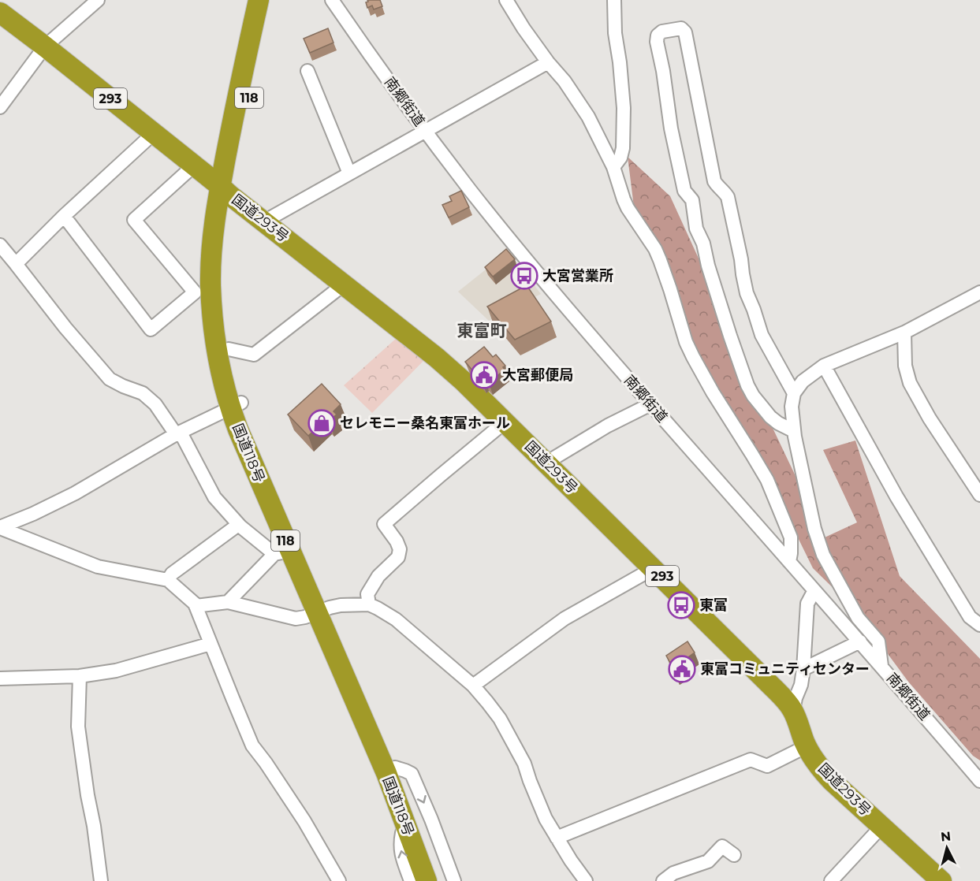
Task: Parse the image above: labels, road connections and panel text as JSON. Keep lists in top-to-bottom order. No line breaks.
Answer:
{"streets":{"highway":["118","293","国道293号","国道118号"],"street":["南郷街道"]},"crossings":[["国道293号","国道118号"]],"districts":["東富町"],"places":{"bus stop":["大宮営業所","東富"],"public building":["大宮郵便局","東富コミュニティセンター"],"shop":["セレモニー桑名東富ホール"]},"north":"top"}
